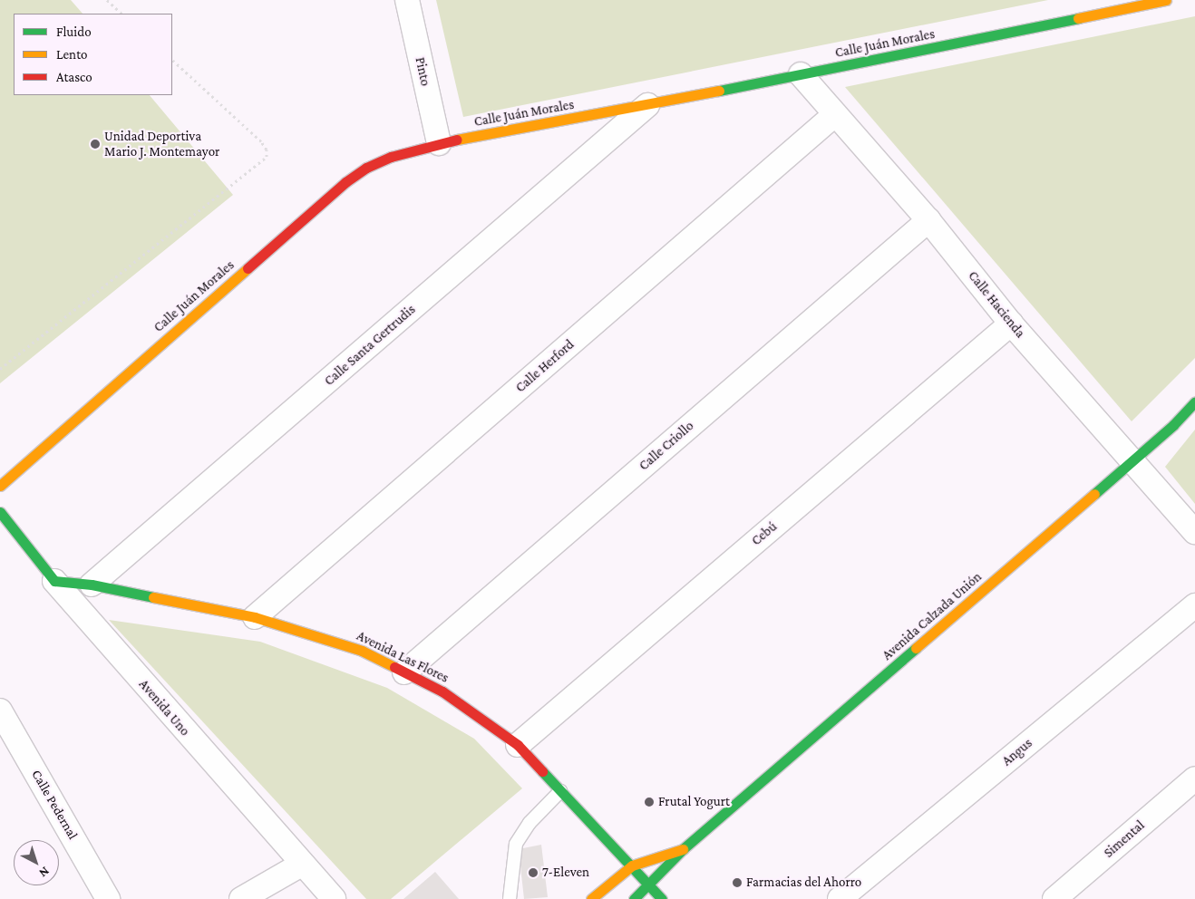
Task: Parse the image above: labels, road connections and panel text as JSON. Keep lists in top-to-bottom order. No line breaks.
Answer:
{"streets":{"street":["Calle Juán Morales","Pinto","Calle Hacienda","Calle Santa Gertrudis","Calle Herford","Calle Criollo","Cebú","Avenida Calzada Unión","Avenida Las Flores","Avenida Uno","Angus","Calle Pedernal","Simental"]},"crossings":[["Calle Juán Morales","Pinto"],["Calle Juán Morales","Calle Hacienda"],["Calle Juán Morales","Calle Santa Gertrudis"],["Calle Hacienda","Calle Herford"],["Calle Hacienda","Calle Criollo"],["Calle Hacienda","Cebú"],["Calle Hacienda","Avenida Calzada Unión"],["Calle Santa Gertrudis","Avenida Las Flores"],["Calle Herford","Avenida Las Flores"],["Calle Criollo","Avenida Las Flores"],["Cebú","Avenida Las Flores"],["Avenida Calzada Unión","Avenida Las Flores"],["Avenida Las Flores","Avenida Uno"]],"places":["Unidad Deportiva Mario J. Montemayor","Frutal Yogurt","7-Eleven","Farmacias del Ahorro"],"legend":["Fluido","Lento","Atasco"],"north":"bottom right"}
